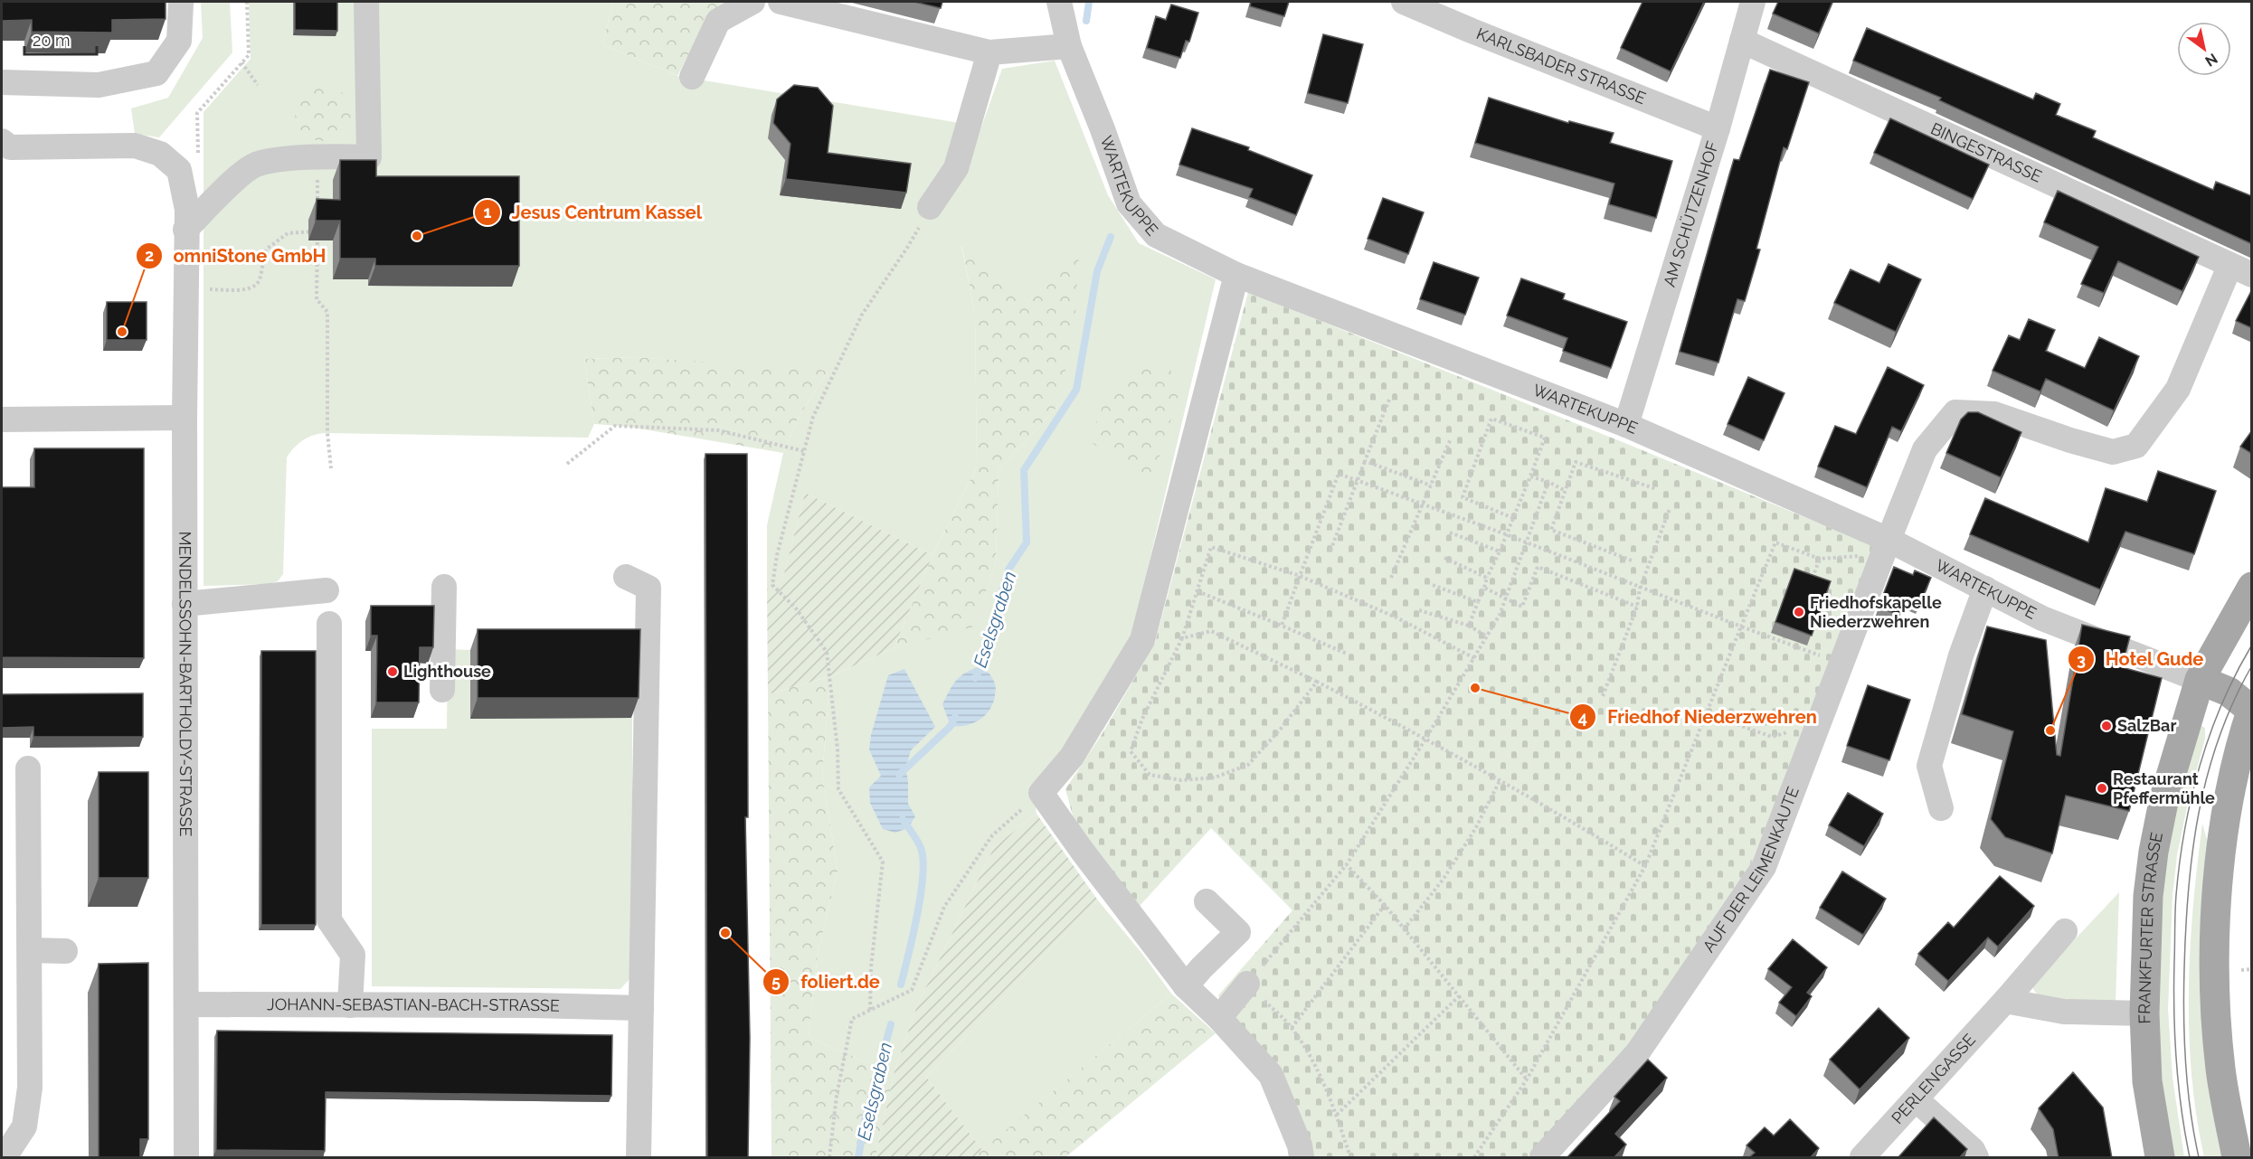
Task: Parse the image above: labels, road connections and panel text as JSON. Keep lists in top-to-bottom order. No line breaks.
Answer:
{"streets":{"main road":["FRANKFURTER STRASSE"],"street":["KARLSBADER STRASSE","BINGESTRASSE","WARTEKUPPE","AM SCHÜTZENHOF","MENDELSSOHN-BARTHOLDY-STRASSE","AUF DER LEIMENKAUTE","JOHANN-SEBASTIAN-BACH-STRASSE","PERLENGASSE"]},"crossings":[["KARLSBADER STRASSE","AM SCHÜTZENHOF"],["BINGESTRASSE","AM SCHÜTZENHOF"],["BINGESTRASSE","AUF DER LEIMENKAUTE"],["WARTEKUPPE","AM SCHÜTZENHOF"],["WARTEKUPPE","AUF DER LEIMENKAUTE"],["WARTEKUPPE","FRANKFURTER STRASSE"],["MENDELSSOHN-BARTHOLDY-STRASSE","JOHANN-SEBASTIAN-BACH-STRASSE"]],"water":["Eselsgraben"],"places":["Jesus Centrum Kassel","omniStone GmbH","Friedhofskapelle Niederzwehren","Lighthouse","Friedhof Niederzwehren","SalzBar","Hotel Gude","Restaurant Pfeffermühle","foliert.de"],"scale_bar":"20 m","north":"bottom right"}
